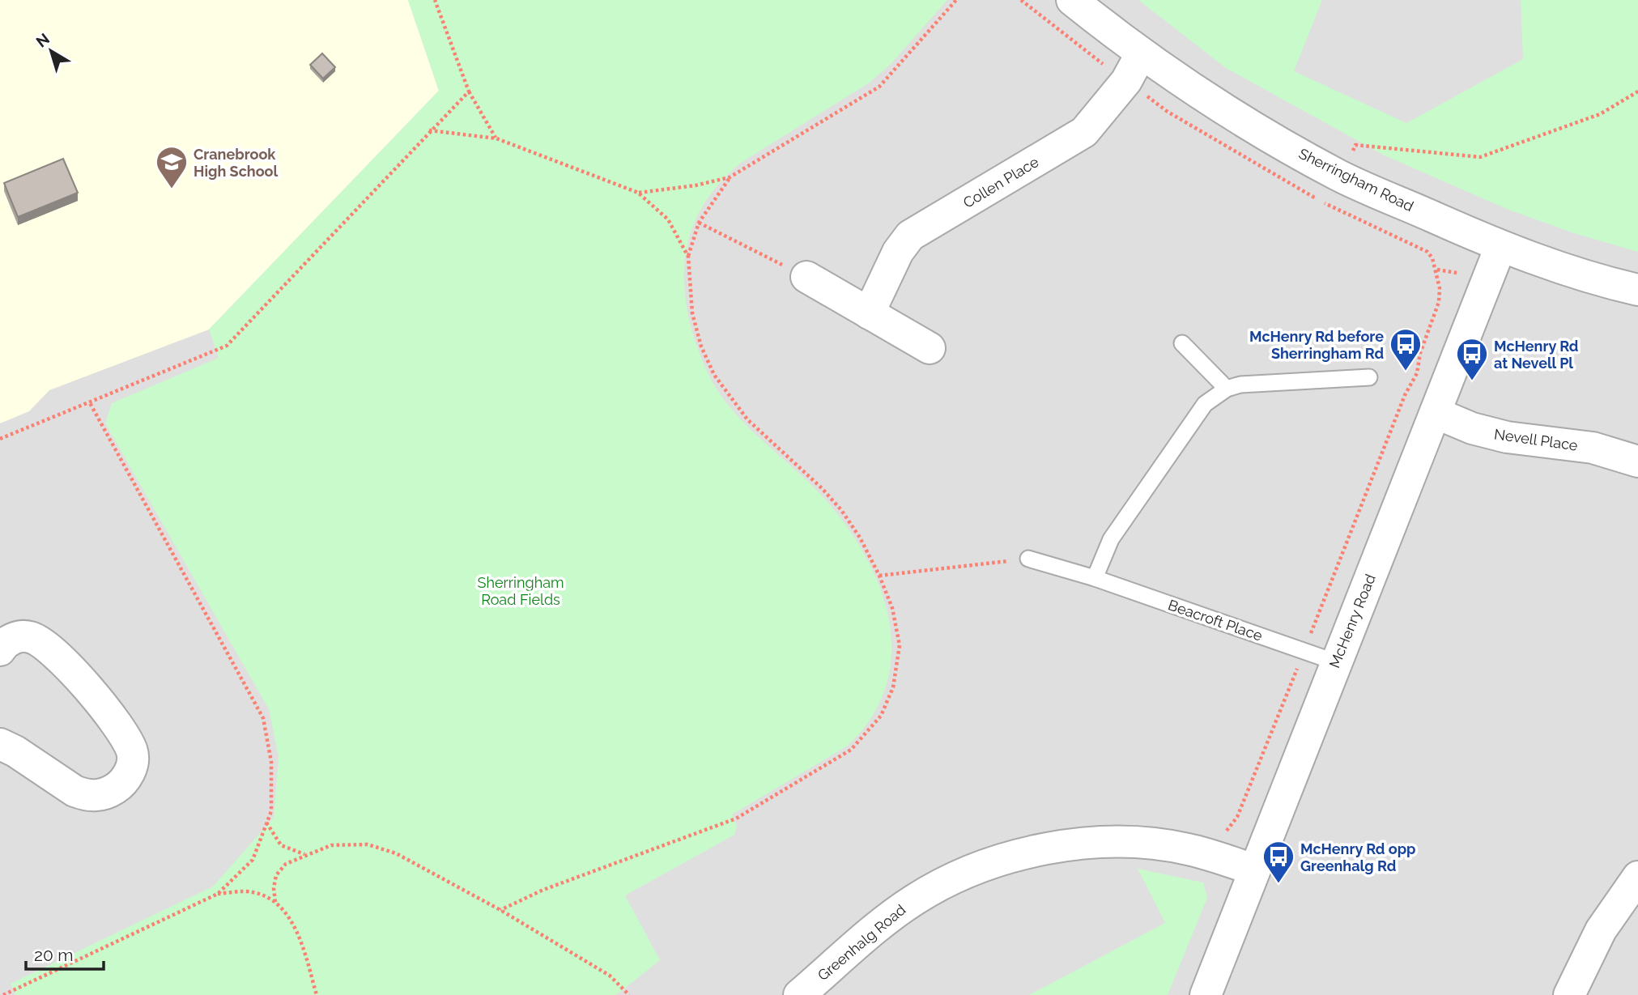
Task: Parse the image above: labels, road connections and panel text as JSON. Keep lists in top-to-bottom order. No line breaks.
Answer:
{"streets":{"street":["Sherringham Road","Collen Place","Nevell Place","McHenry Road","Greenhalg Road"],"lane":["Beacroft Place"]},"crossings":[["Sherringham Road","Collen Place"],["Sherringham Road","McHenry Road"],["Nevell Place","McHenry Road"],["Beacroft Place","McHenry Road"],["McHenry Road","Greenhalg Road"]],"parks":["Sherringham Road Fields"],"places":{"school or university":["Cranebrook High School"],"bus stop":["McHenry Rd before Sherringham Rd","McHenry Rd at Nevell Pl","McHenry Rd opp Greenhalg Rd"]},"scale_bar":"20 m","north":"top left"}
